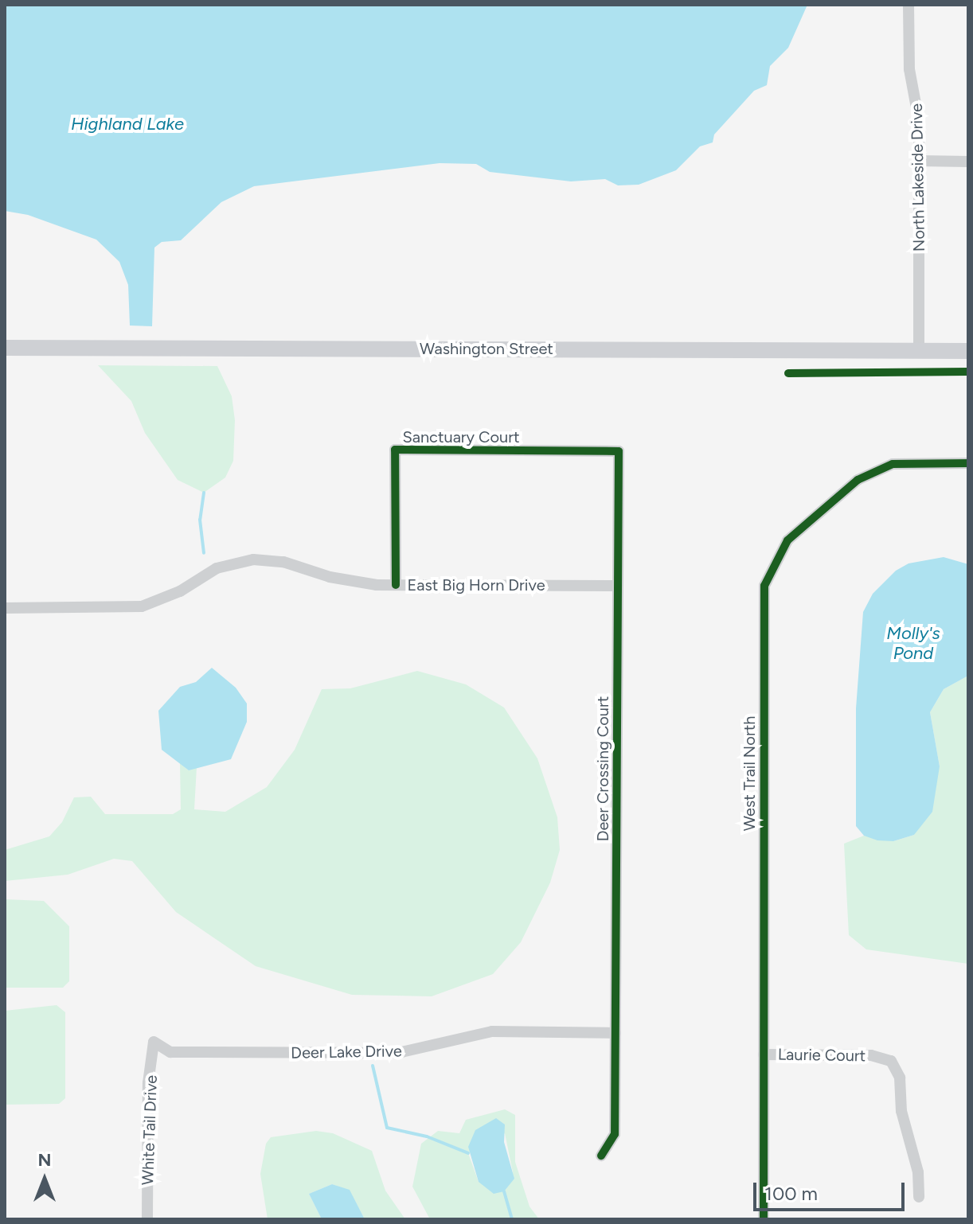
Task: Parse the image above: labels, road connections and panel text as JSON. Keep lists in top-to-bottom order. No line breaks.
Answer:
{"streets":{"main road":["Washington Street"],"street":["North Lakeside Drive","Sanctuary Court","East Big Horn Drive","Deer Crossing Court","West Trail North","Deer Lake Drive","Laurie Court","White Tail Drive"]},"crossings":[["North Lakeside Drive","Washington Street"],["Sanctuary Court","East Big Horn Drive"],["Sanctuary Court","Deer Crossing Court"],["East Big Horn Drive","Deer Crossing Court"],["Deer Crossing Court","Deer Lake Drive"],["West Trail North","Laurie Court"],["Deer Lake Drive","White Tail Drive"]],"water":["Highland Lake","Molly's Pond"],"scale_bar":"100 m","north":"top"}
